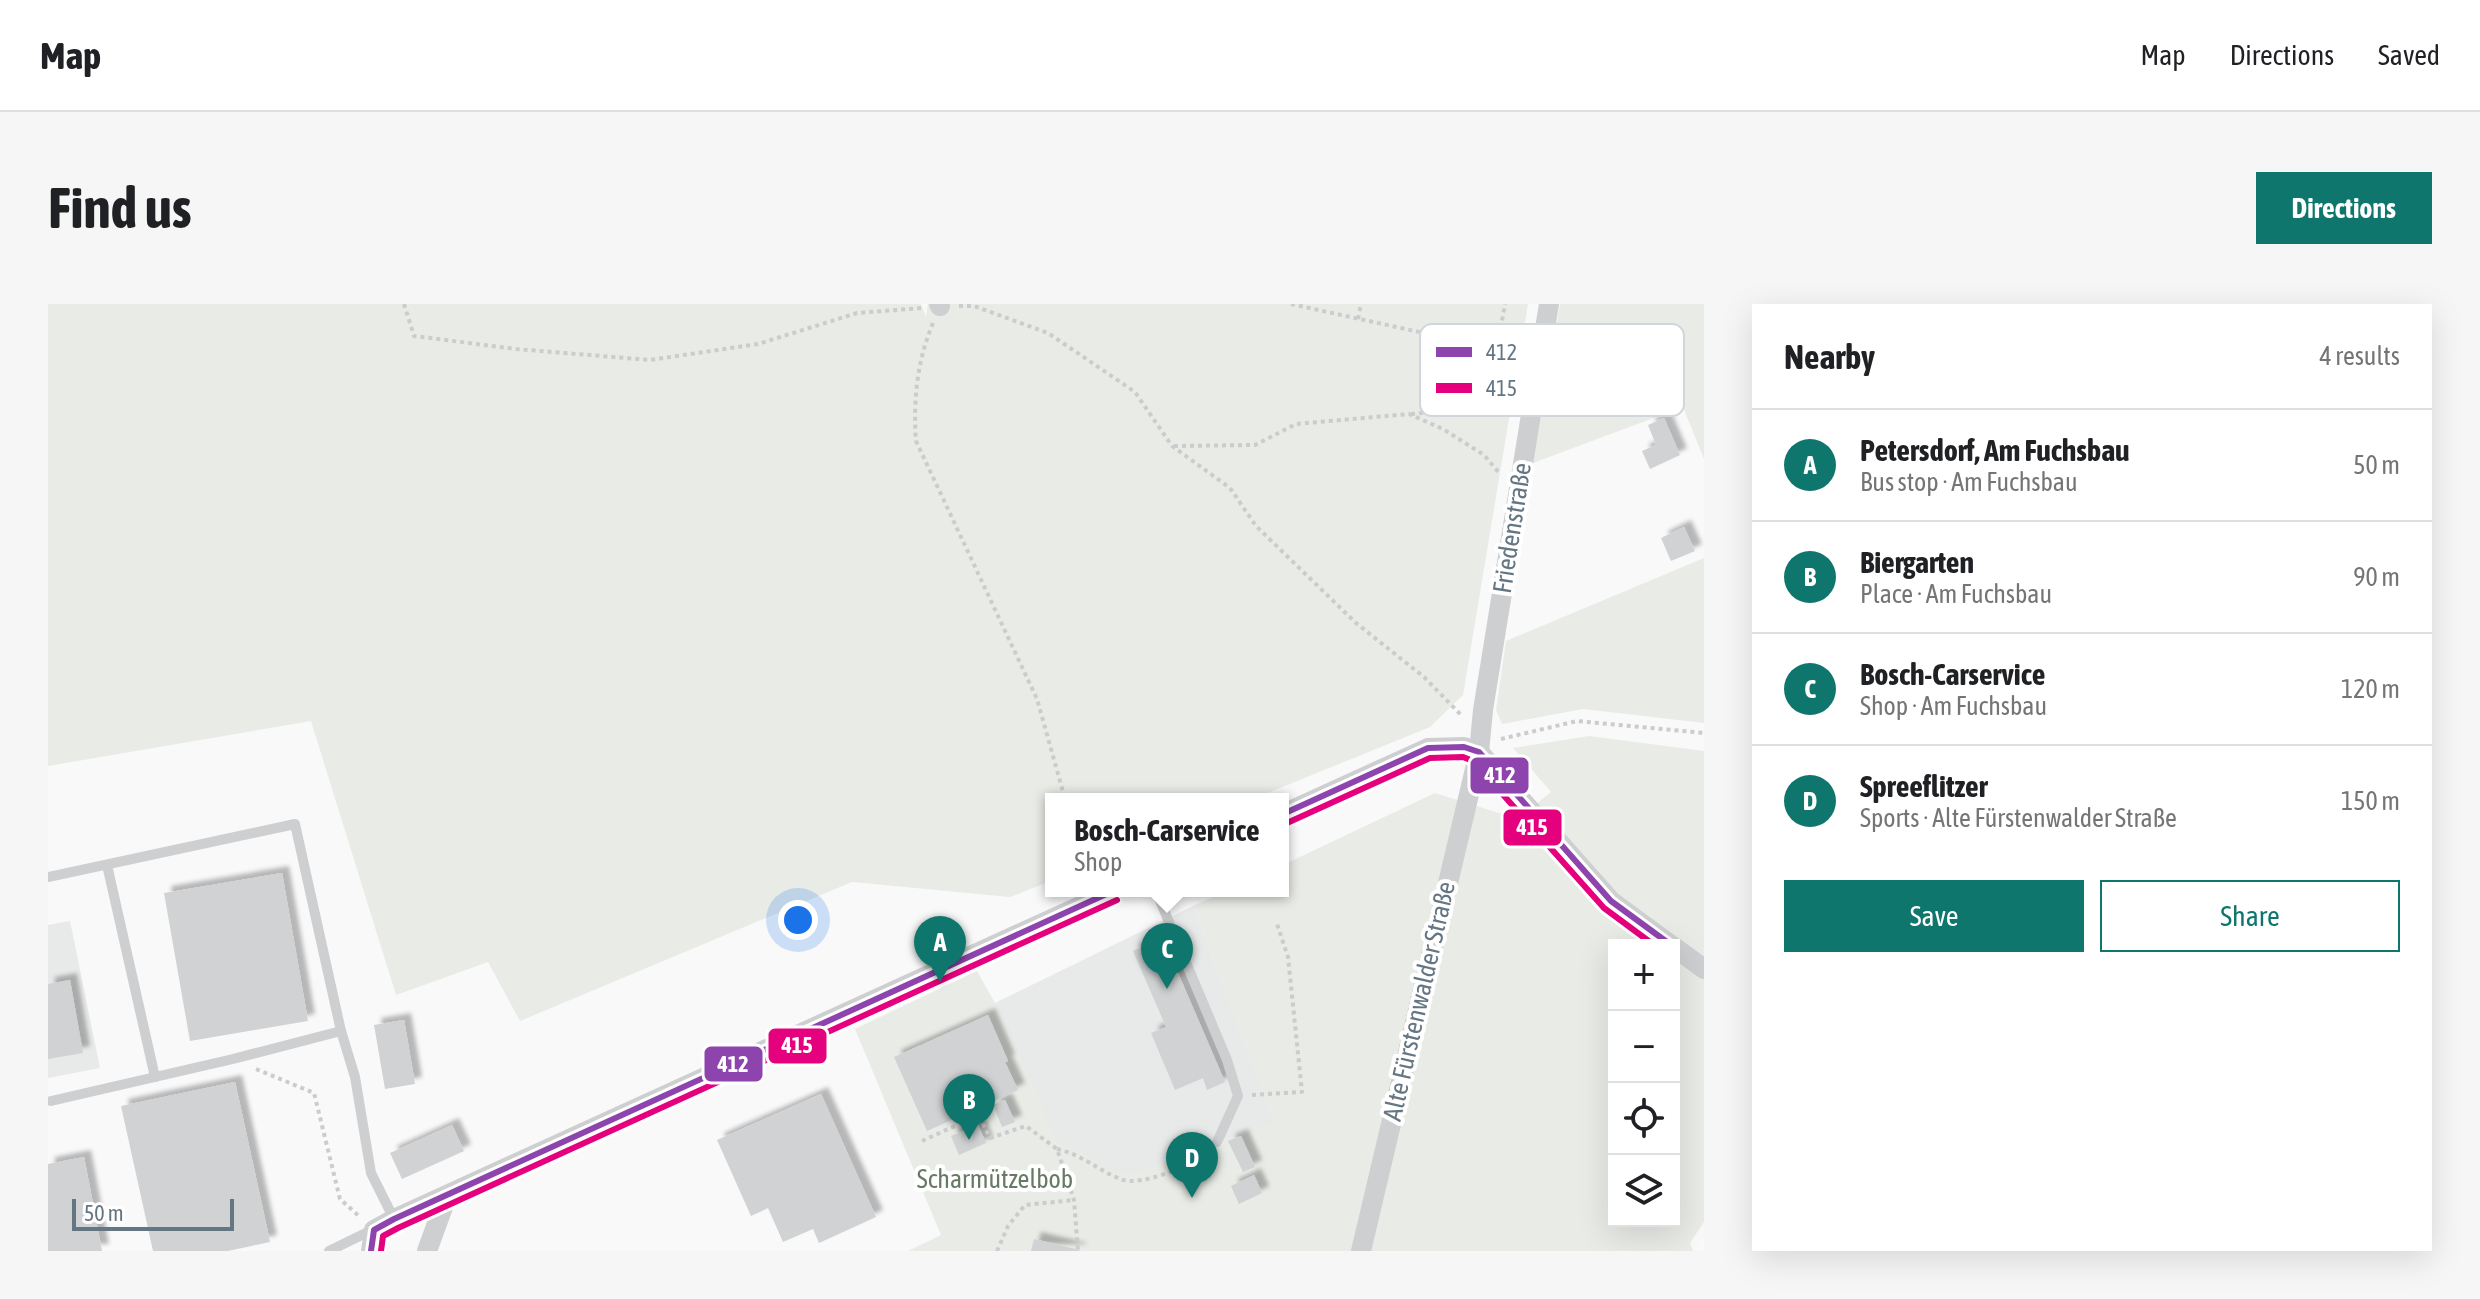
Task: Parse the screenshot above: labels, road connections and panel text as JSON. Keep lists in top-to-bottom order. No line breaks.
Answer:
{"streets":{"street":["Friedenstraße","Alte Fürstenwalder Straße"]},"crossings":[["Friedenstraße","Alte Fürstenwalder Straße"]],"parks":["Scharmützelbob"],"lines":["transit line 412","transit line 415"],"legend":["412","415"],"scale_bar":"50 m","page":{"header":"Map","nav":["Map","Directions","Saved"],"buttons":["Directions",["Save","Share"]],"title":"Find us","heading":["Nearby","4 results"],"list":[{"mark":"A","name":"Petersdorf, Am Fuchsbau","note":"Bus stop · Am Fuchsbau","value":"50 m"},{"mark":"B","name":"Biergarten","note":"Place · Am Fuchsbau","value":"90 m"},{"mark":"C","name":"Bosch-Carservice","note":"Shop · Am Fuchsbau","value":"120 m"},{"mark":"D","name":"Spreeflitzer","note":"Sports · Alte Fürstenwalder Straße","value":"150 m"}],"popup":["Bosch-Carservice","Shop"],"pins":["A","C","B","D"],"map_buttons":["+","−"],"scale":"50 m"}}
